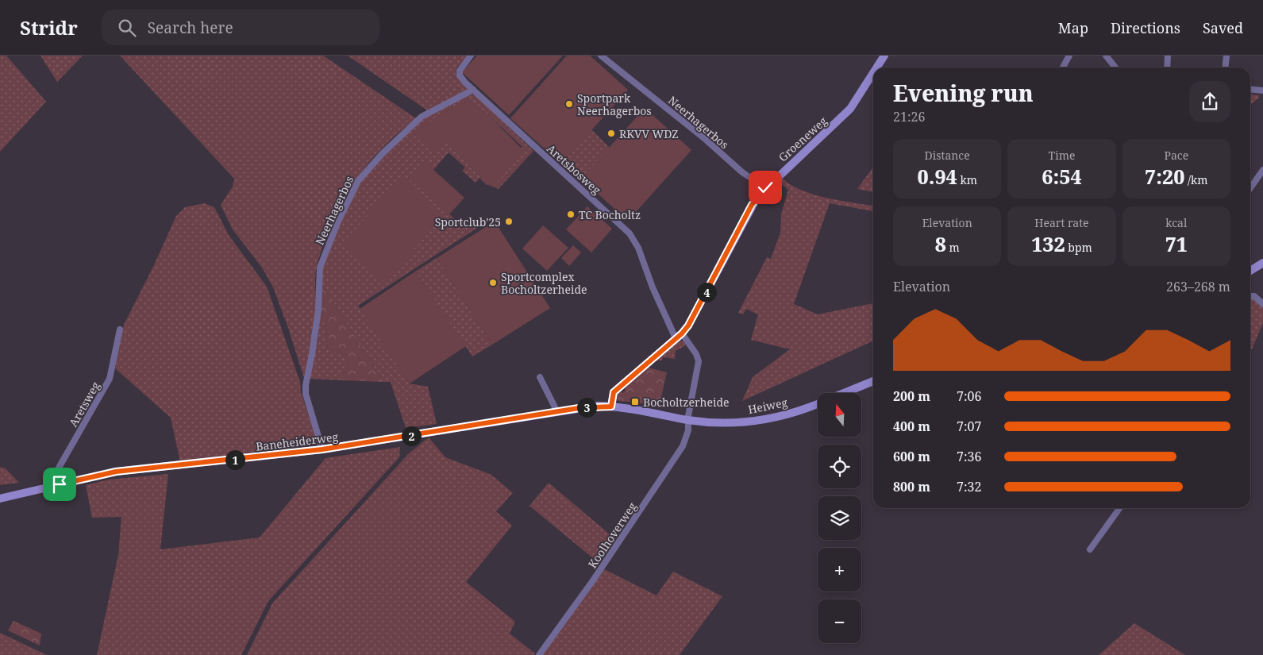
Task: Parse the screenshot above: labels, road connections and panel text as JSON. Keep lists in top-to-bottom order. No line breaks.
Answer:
{"streets":{"street":["Neerhagerbos","Groeneweg","Aretsbosweg","Aretsweg","Heiweg","Baneheiderweg","Koolhoverweg"]},"crossings":[["Neerhagerbos","Groeneweg"],["Neerhagerbos","Aretsbosweg"],["Neerhagerbos","Baneheiderweg"],["Groeneweg","Aretsbosweg"],["Groeneweg","Baneheiderweg"],["Groeneweg","Koolhoverweg"],["Aretsbosweg","Koolhoverweg"],["Aretsweg","Baneheiderweg"],["Heiweg","Baneheiderweg"],["Heiweg","Koolhoverweg"],["Baneheiderweg","Koolhoverweg"]],"places":{"other":["Sportpark Neerhagerbos","RKVV WDZ","TC Bocholtz","Sportclub'25","Sportcomplex Bocholtzerheide"],"transit":["Bocholtzerheide"]},"north":"top","page":{"header":"Stridr","search":"Search here","nav":["Map","Directions","Saved"],"heading":["Evening run","21:26"],"stats":[["Distance","0.94 km"],["Time","6:54"],["Pace","7:20 /km"],["Elevation","8 m"],["Heart rate","132 bpm"],["kcal","71"]],"chart":["Elevation","263–268 m"],"pins":["4","3","2","1"],"list":[{"name":"200 m","note":"7:06"},{"name":"400 m","note":"7:07"},{"name":"600 m","note":"7:36"},{"name":"800 m","note":"7:32"}],"map_buttons":["+","−"]}}
